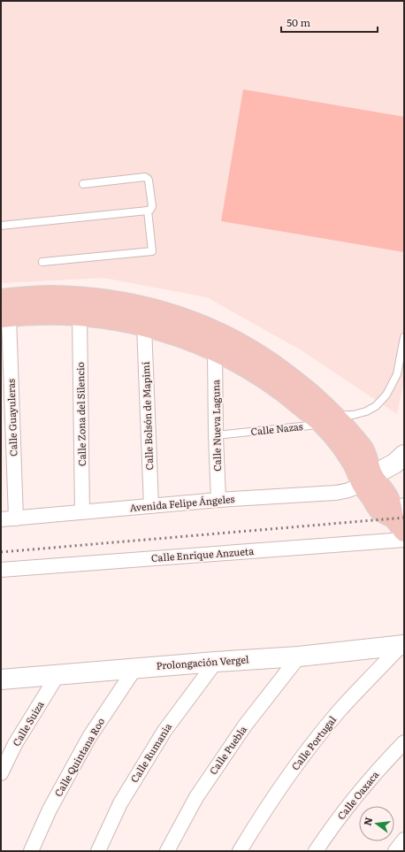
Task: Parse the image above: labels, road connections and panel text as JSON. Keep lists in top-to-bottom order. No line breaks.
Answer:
{"streets":{"street":["Calle Zona del Silencio","Calle Bolsón de Mapimí","Calle Guayuleras","Calle Nueva Laguna","Avenida Felipe Ángeles","Calle Enrique Anzueta","Prolongación Vergel","Calle Suiza","Calle Portugal","Calle Puebla","Calle Rumania","Calle Quintana Roo","Calle Oaxaca"],"lane":["Calle Nazas"]},"crossings":[["Calle Zona del Silencio","Avenida Felipe Ángeles"],["Calle Bolsón de Mapimí","Avenida Felipe Ángeles"],["Calle Guayuleras","Avenida Felipe Ángeles"],["Calle Nueva Laguna","Calle Nazas"],["Calle Nueva Laguna","Avenida Felipe Ángeles"],["Prolongación Vergel","Calle Suiza"],["Prolongación Vergel","Calle Portugal"],["Prolongación Vergel","Calle Puebla"],["Prolongación Vergel","Calle Rumania"],["Prolongación Vergel","Calle Quintana Roo"]],"scale_bar":"50 m","north":"left"}
